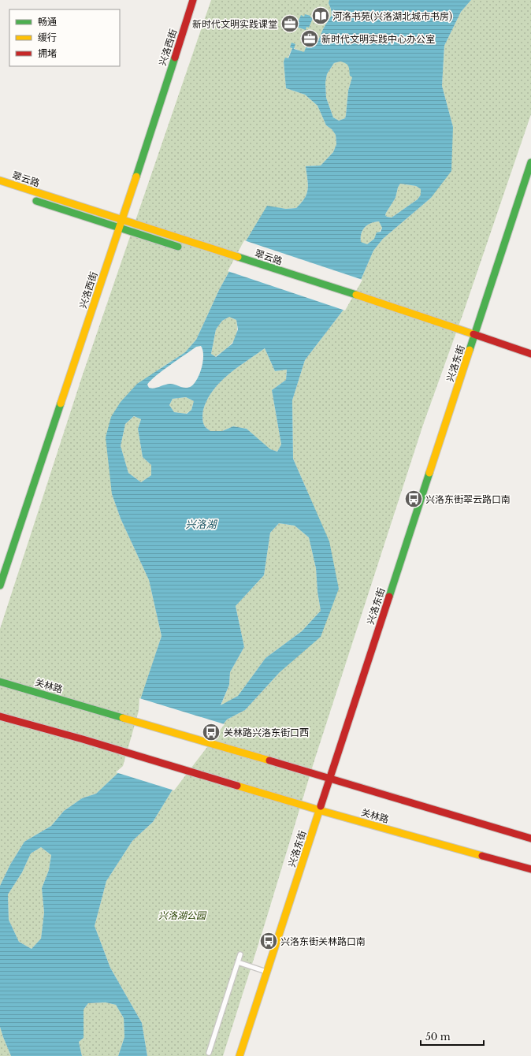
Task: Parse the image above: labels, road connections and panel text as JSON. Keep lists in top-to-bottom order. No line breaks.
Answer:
{"streets":{"street":["兴洛西街","翠云路","兴洛东街","关林路"]},"crossings":[["兴洛西街","翠云路"],["翠云路","兴洛东街"],["兴洛东街","关林路"]],"water":["兴洛湖"],"parks":["兴洛湖公园"],"places":{"library":["河洛书苑(兴洛湖北城市书房)"],"office":["新时代文明实践课堂","新时代文明实践中心办公室"],"bus stop":["兴洛东街翠云路口南","关林路兴洛东街口西","兴洛东街关林路口南"]},"legend":["畅通","缓行","拥堵"],"scale_bar":"50 m"}
